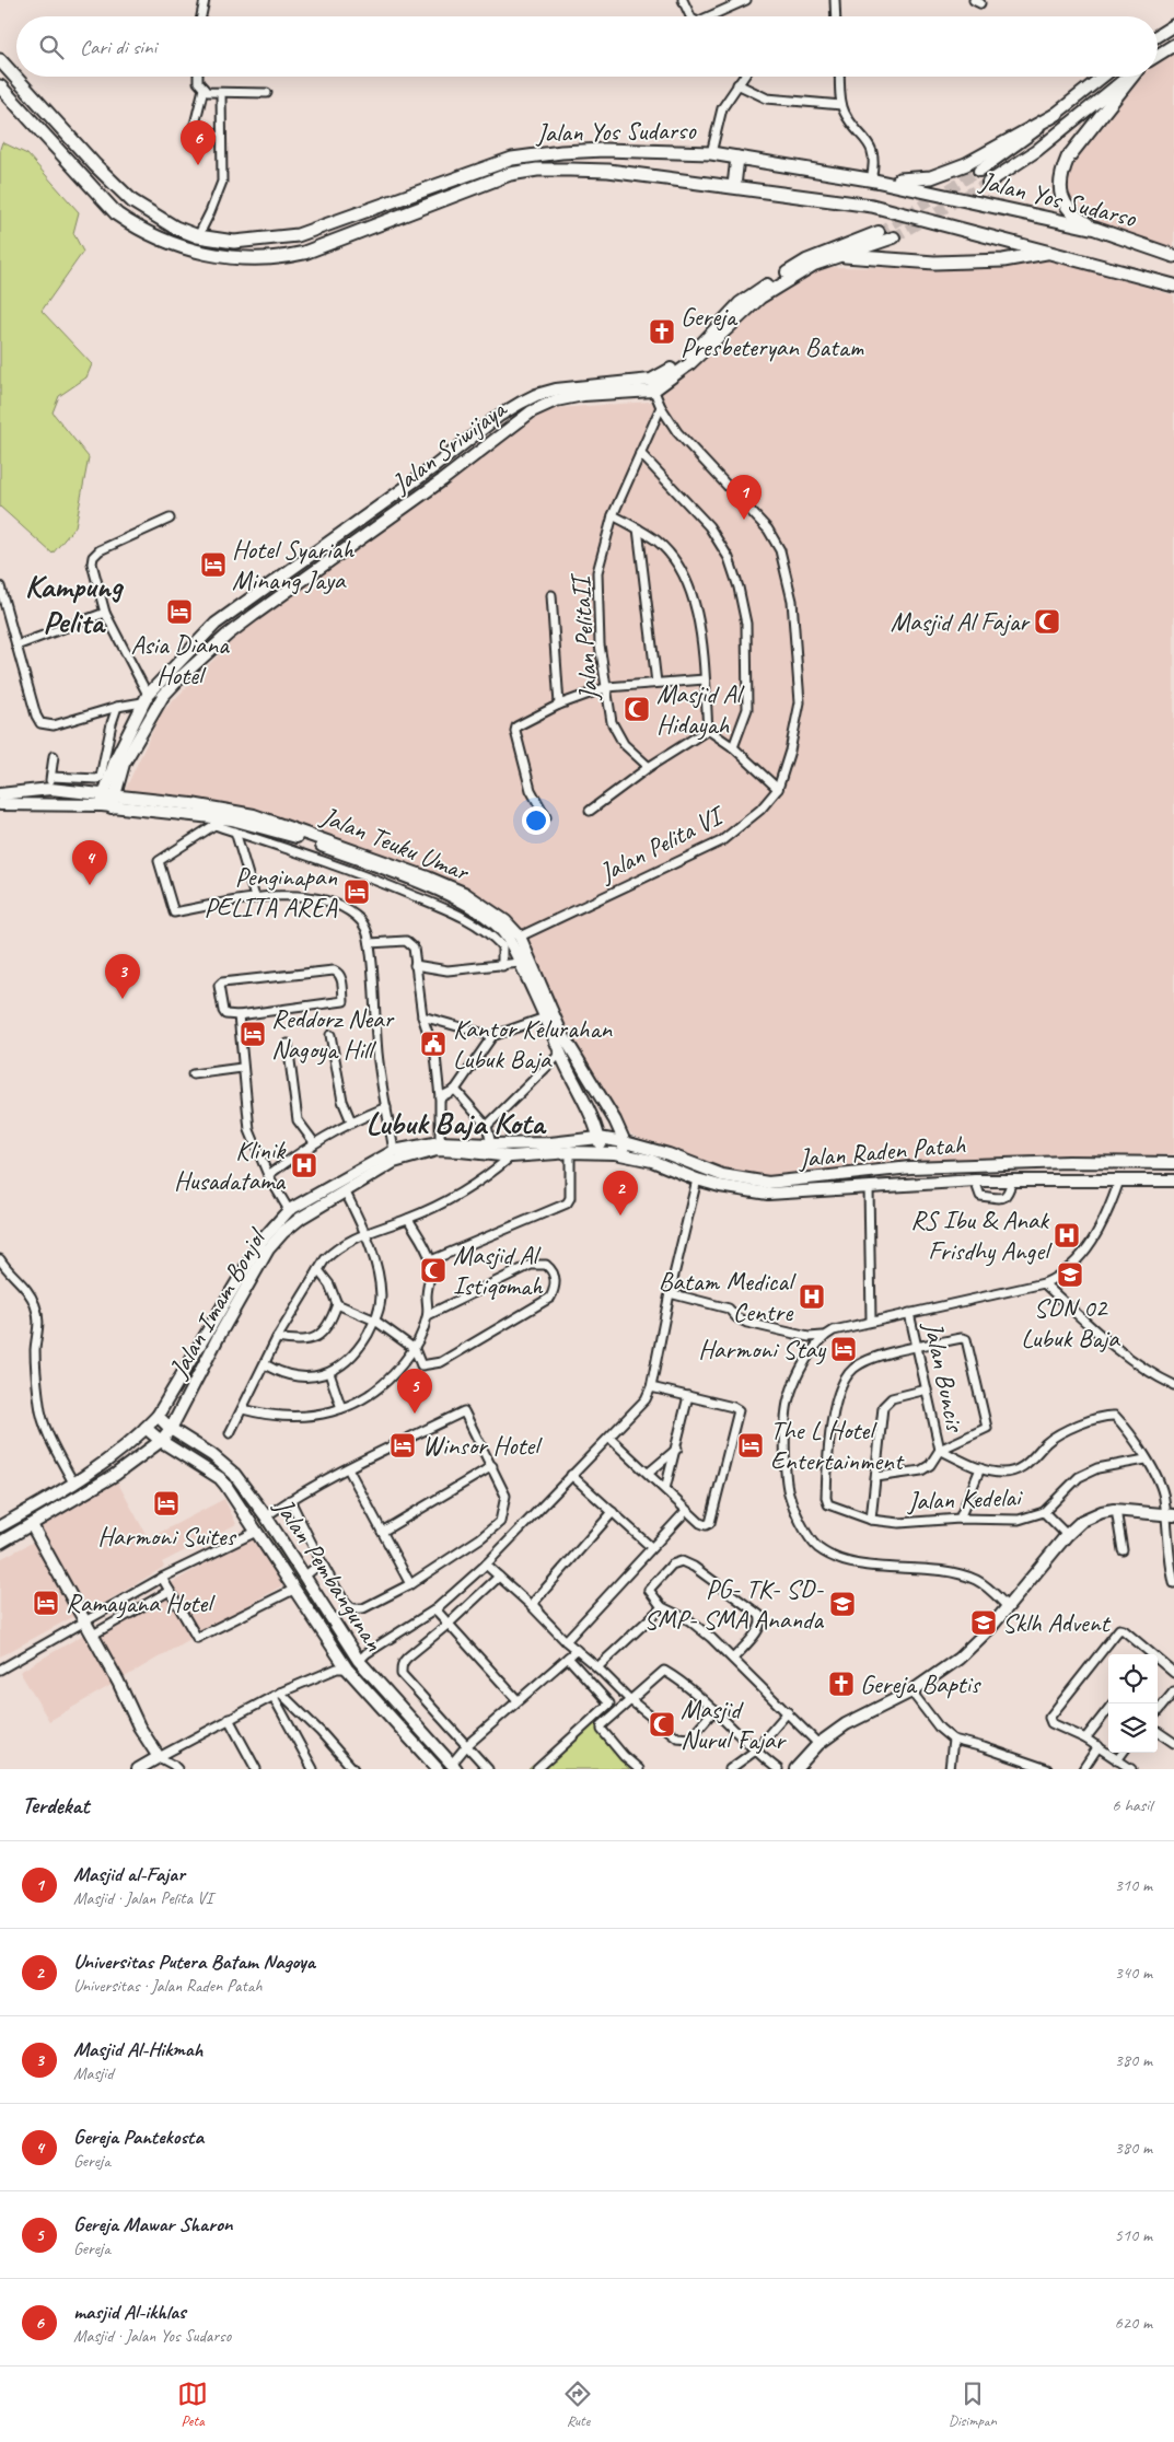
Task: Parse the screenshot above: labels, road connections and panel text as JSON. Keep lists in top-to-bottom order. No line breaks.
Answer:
{"streets":{"main road":["Jalan Yos Sudarso","Jalan Sriwijaya","Jalan Teuku Umar","Jalan Raden Patah","Jalan Imam Bonjol","Jalan Pembangunan"],"street":["Jalan PelitaII","Jalan Pelita VI","Jalan Buncis","Jalan Kedelai"]},"crossings":[["Jalan Sriwijaya","Jalan Teuku Umar"],["Jalan Sriwijaya","Jalan Pelita VI"],["Jalan PelitaII","Jalan Pelita VI"],["Jalan Teuku Umar","Jalan Pelita VI"],["Jalan Teuku Umar","Jalan Raden Patah"],["Jalan Teuku Umar","Jalan Imam Bonjol"],["Jalan Raden Patah","Jalan Imam Bonjol"],["Jalan Imam Bonjol","Jalan Pembangunan"],["Jalan Buncis","Jalan Kedelai"]],"districts":["Kampung Pelita","Lubuk Baja Kota"],"places":{"church":["Gereja Presbeteryan Batam","Gereja Baptis"],"hotel":["Hotel Syariah Minang Jaya","Asia Diana Hotel","Penginapan PELITA AREA","Reddorz Near Nagoya Hill","Harmoni Stay","Winsor Hotel","The L Hotel Entertainment","Harmoni Suites","Ramayana Hotel"],"mosque":["Masjid Al Fajar","Masjid Al Hidayah","Masjid Al Istiqomah","Masjid Nurul Fajar"],"public building":["Kantor Kelurahan Lubuk Baja"],"hospital":["Klinik Husadatama","RS Ibu & Anak Frisdhy Angel","Batam Medical Centre"],"school or university":["SDN 02 Lubuk Baja","PG- TK- SD- SMP- SMA Ananda","Sklh Advent"]},"page":{"search":"Cari di sini","pins":["6","1","4","3","2","5"],"heading":["Terdekat","6 hasil"],"list":[{"mark":"1","name":"Masjid al-Fajar","note":"Masjid · Jalan Pelita VI","value":"310 m"},{"mark":"2","name":"Universitas Putera Batam Nagoya","note":"Universitas · Jalan Raden Patah","value":"340 m"},{"mark":"3","name":"Masjid Al-Hikmah","note":"Masjid","value":"380 m"},{"mark":"4","name":"Gereja Pantekosta","note":"Gereja","value":"380 m"},{"mark":"5","name":"Gereja Mawar Sharon","note":"Gereja","value":"510 m"},{"mark":"6","name":"masjid Al-ikhlas","note":"Masjid · Jalan Yos Sudarso","value":"620 m"}],"nav":["Peta","Rute","Disimpan"]}}
